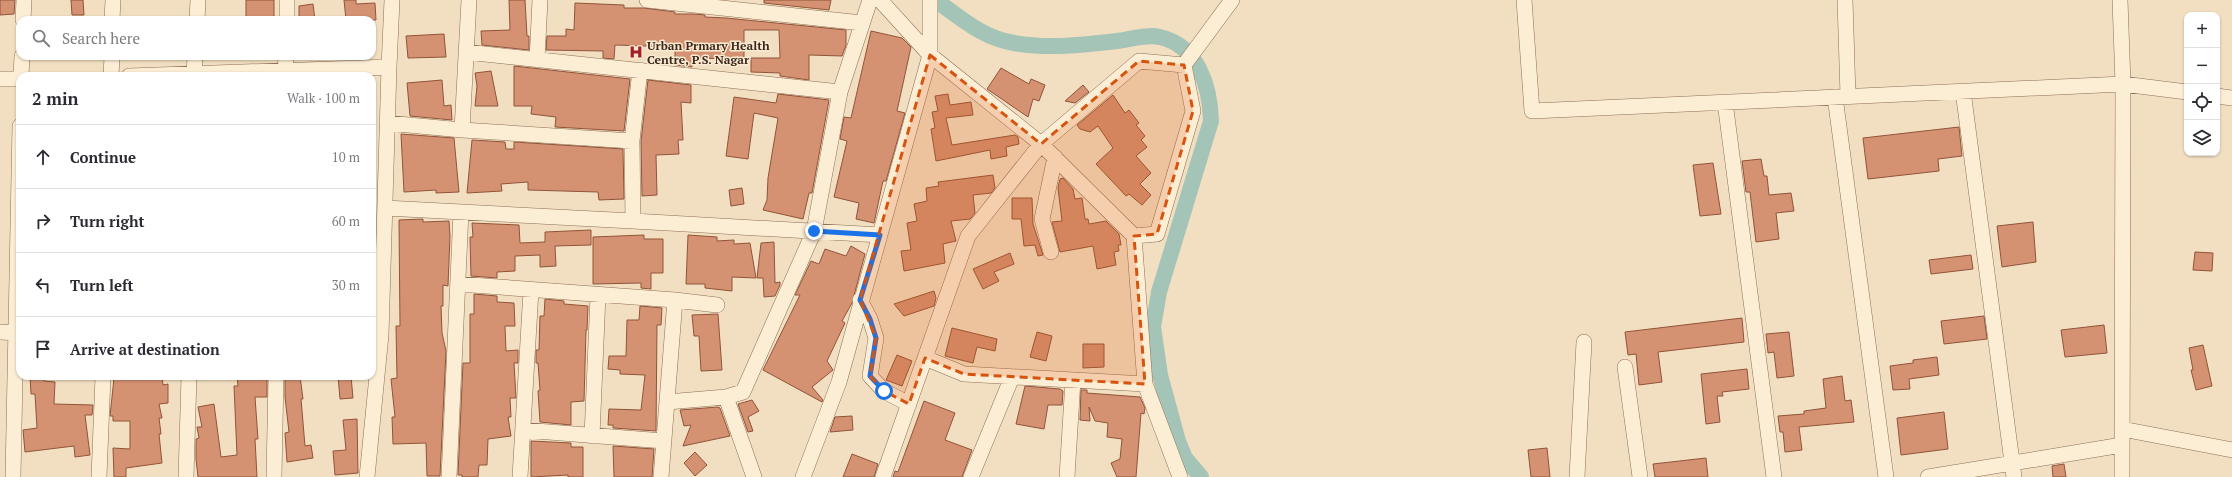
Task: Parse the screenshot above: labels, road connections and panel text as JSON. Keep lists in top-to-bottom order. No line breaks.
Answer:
{"places":{"hospital":["Urban Prmary Health Centre, P.S. Nagar"]},"page":{"map_buttons":["+","−"],"search":"Search here","heading":["2 min","Walk · 100 m"],"list":[["Continue","10 m"],["Turn right","60 m"],["Turn left","30 m"],"Arrive at destination"]}}
